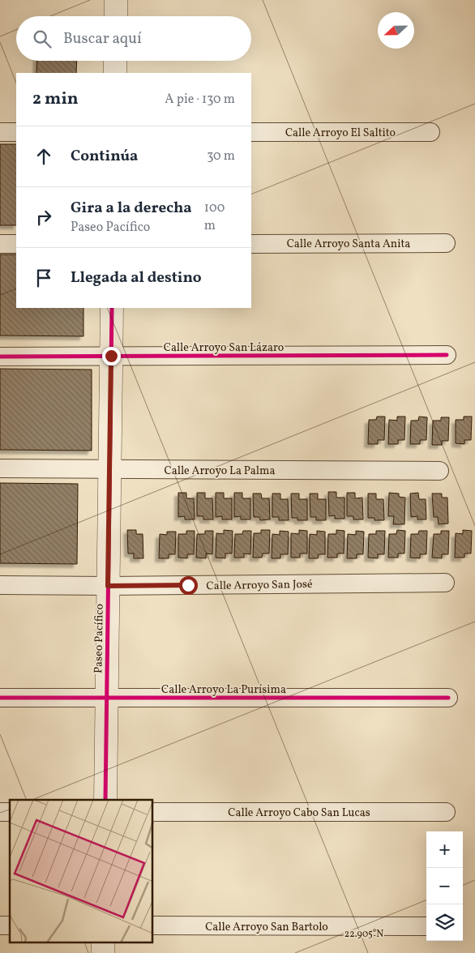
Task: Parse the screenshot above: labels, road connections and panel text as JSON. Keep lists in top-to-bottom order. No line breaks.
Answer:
{"streets":{"street":["Calle Arroyo El Saltito","Calle Arroyo Santa Anita","Calle Arroyo San Lázaro","Calle Arroyo La Palma","Calle Arroyo San José","Paseo Pacífico","Calle Arroyo La Purísima","Calle Arroyo Cabo San Lucas","Calle Arroyo San Bartolo"]},"crossings":[["Calle Arroyo San Lázaro","Paseo Pacífico"],["Calle Arroyo La Palma","Paseo Pacífico"],["Calle Arroyo San José","Paseo Pacífico"],["Paseo Pacífico","Calle Arroyo La Purísima"]],"north":"left","page":{"search":"Buscar aquí","heading":["2 min","A pie · 130 m"],"list":[["Continúa","30 m"],["Gira a la derecha","Paseo Pacífico","100 m"],"Llegada al destino"],"map_buttons":["+","−"]},"coordinates":["22.905°N"]}
